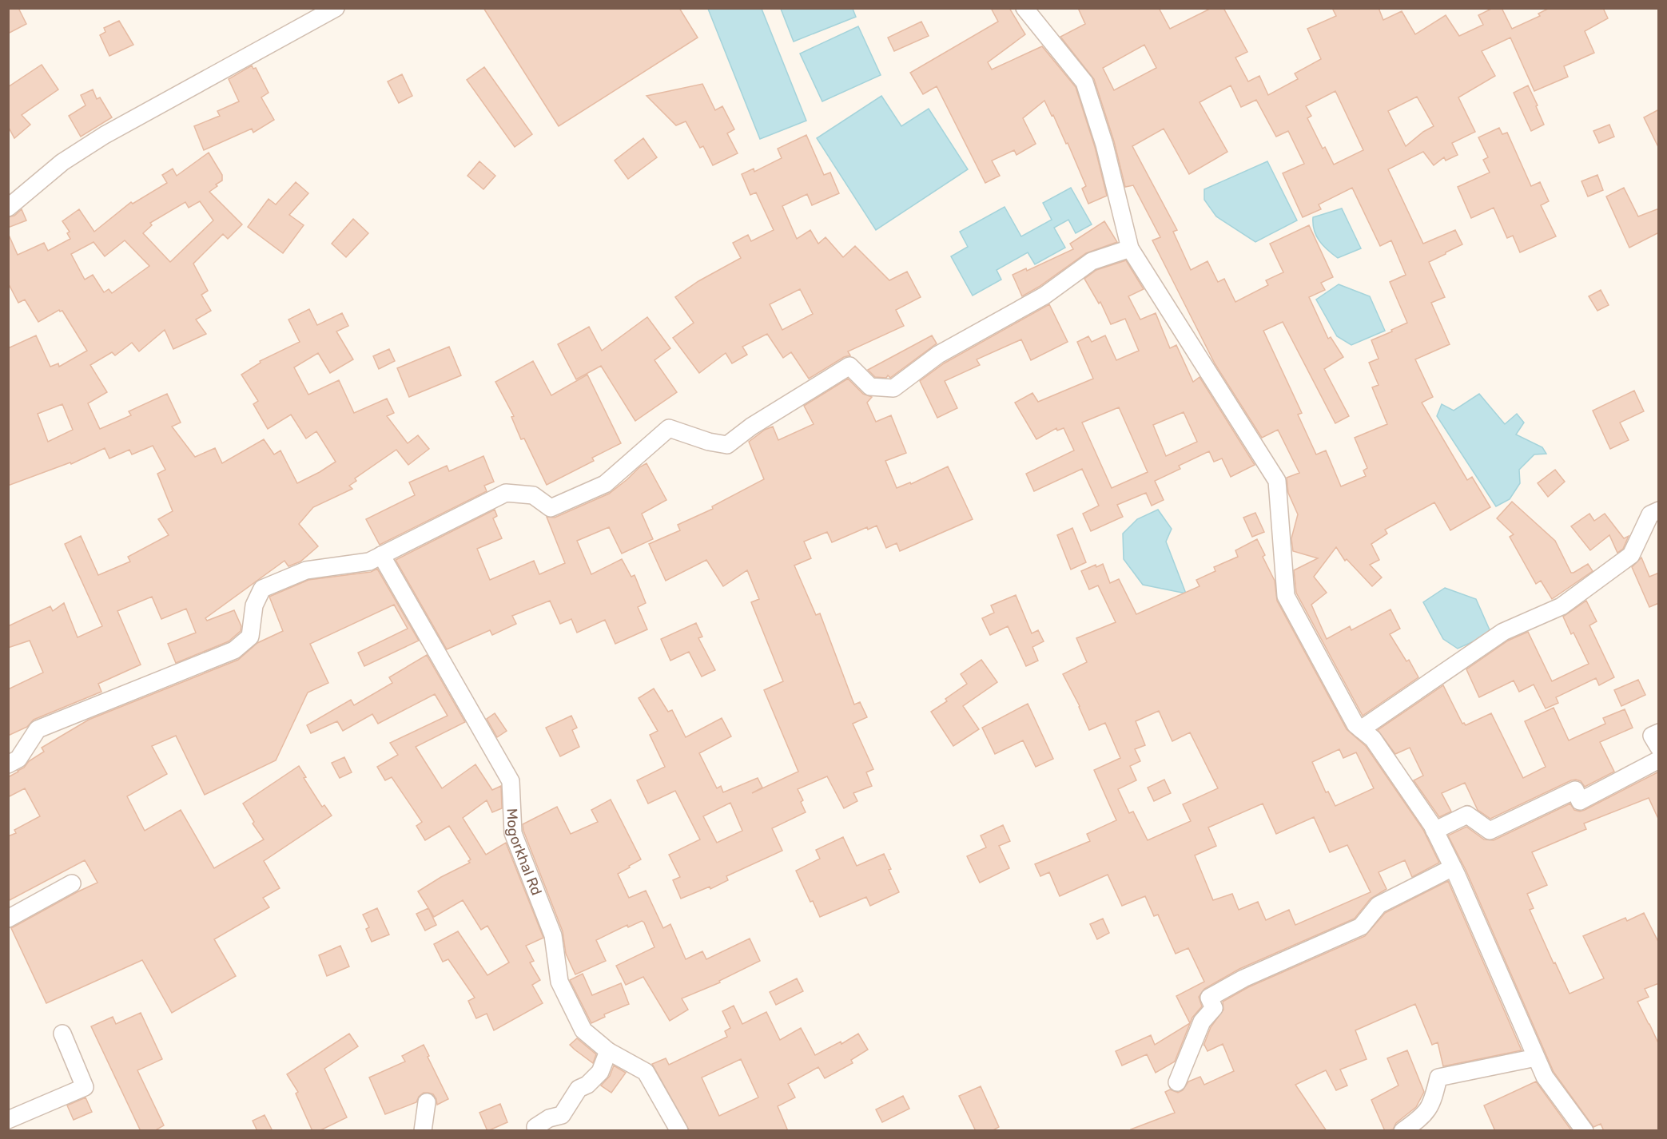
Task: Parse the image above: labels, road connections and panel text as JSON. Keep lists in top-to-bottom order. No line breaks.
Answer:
{"streets":{"street":["Mogorkhal Rd"]}}
